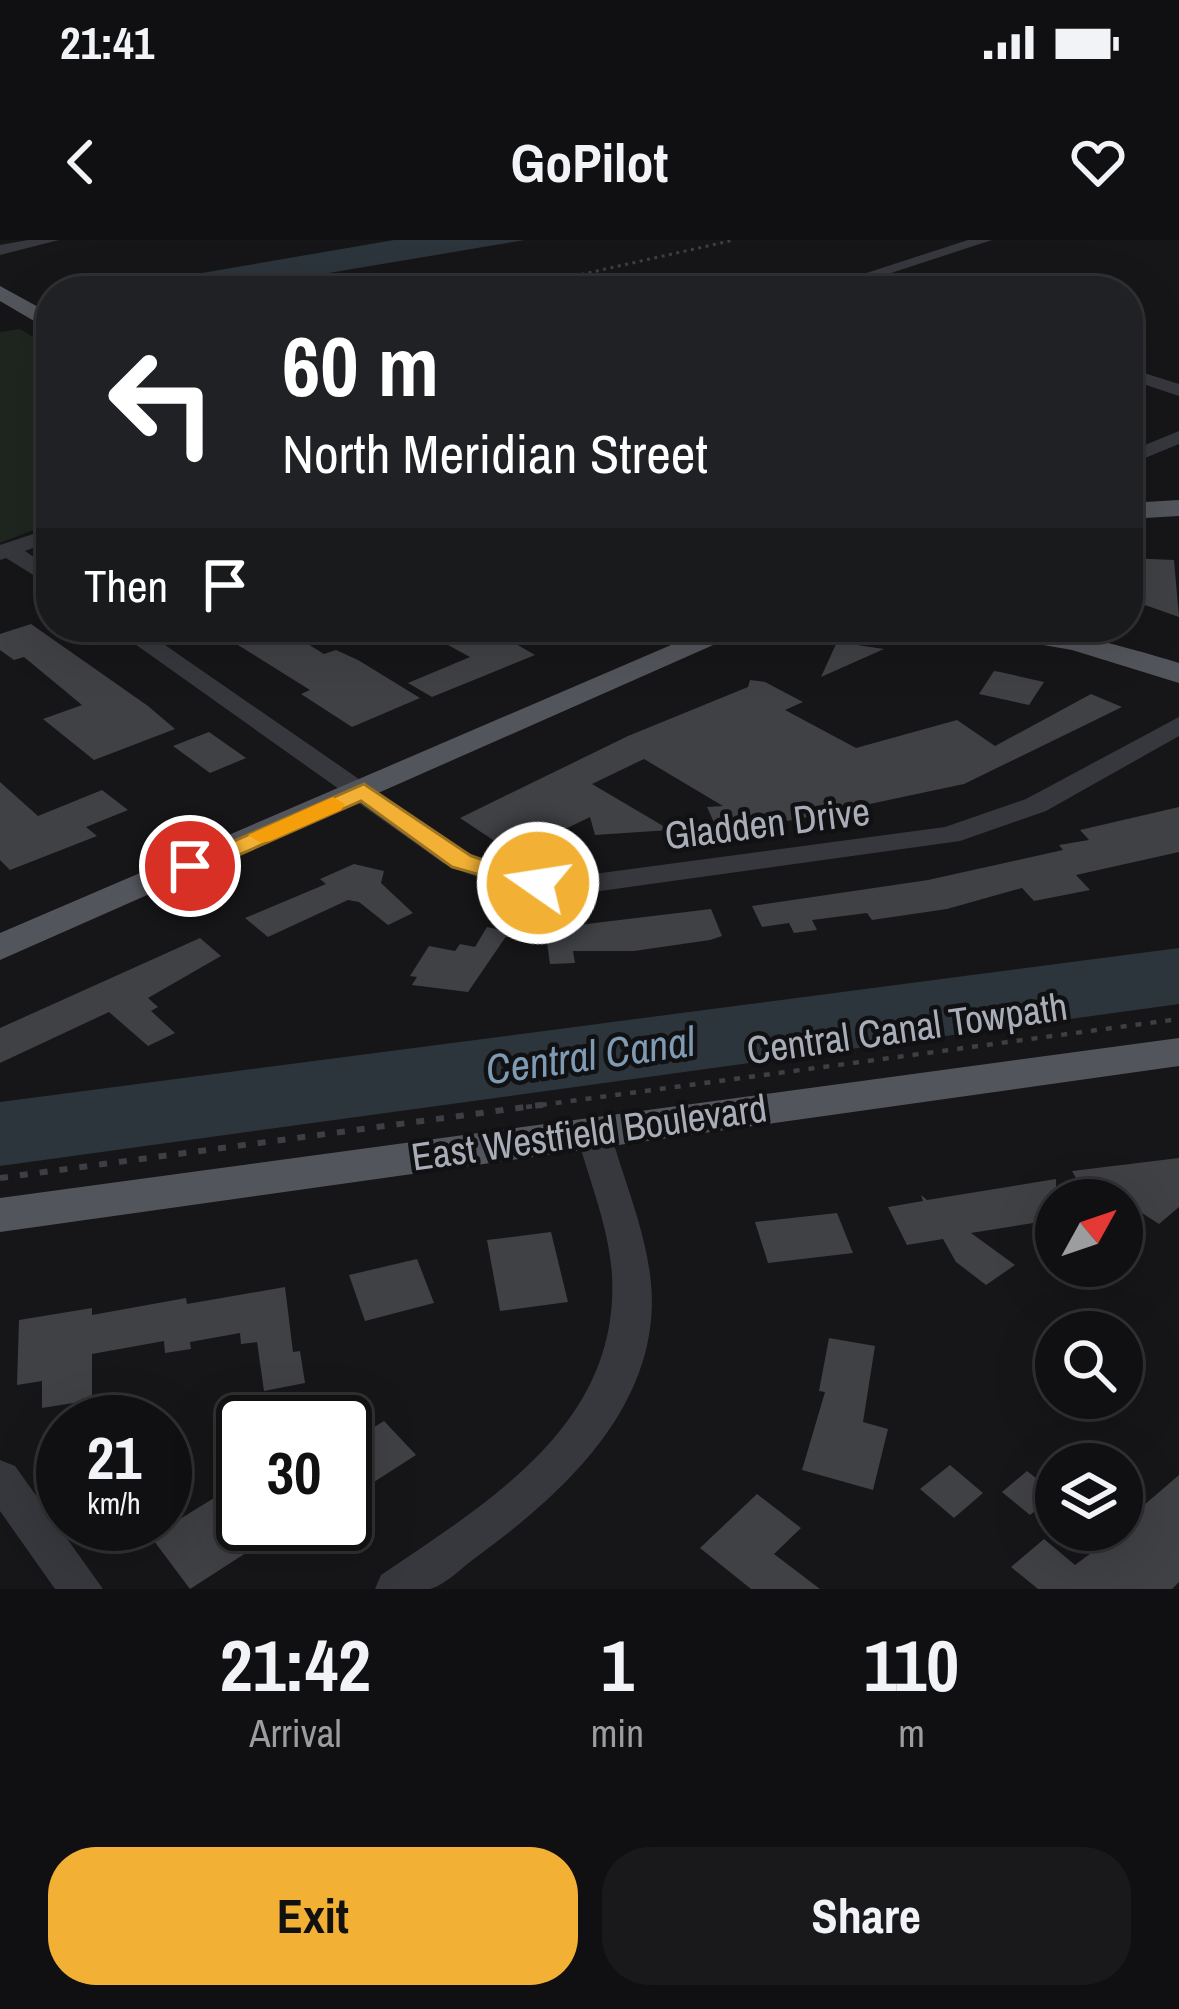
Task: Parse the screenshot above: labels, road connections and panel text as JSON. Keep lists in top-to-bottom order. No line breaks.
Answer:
{"streets":{"main road":["East Westfield Boulevard"],"street":["Gladden Drive"],"path":["Central Canal Towpath"]},"water":["Central Canal"],"north":"top right","page":{"status":"21:41","header":"GoPilot","turn":["60 m","North Meridian Street"],"then":"Then","speed":"21 km/h","limit":"30","eta":["21:42","Arrival","1","min","110","m"],"buttons":["Exit","Share"]}}
